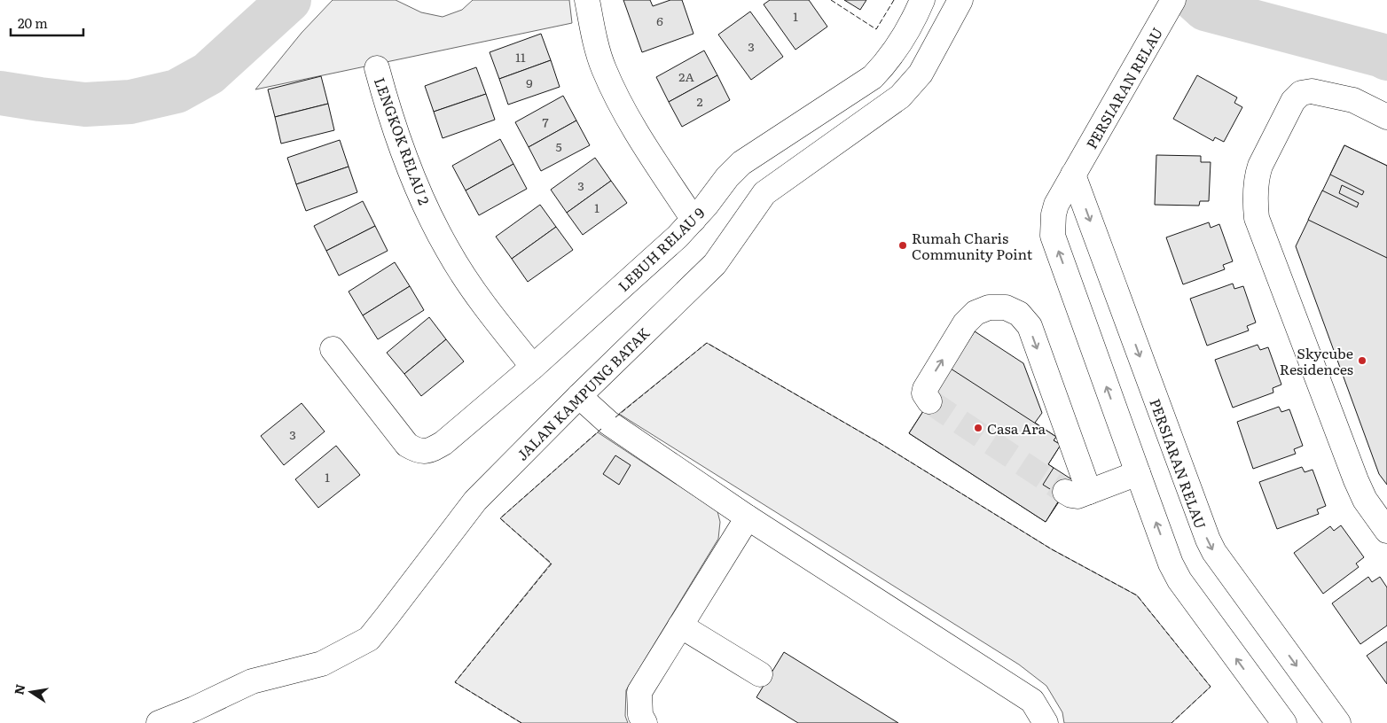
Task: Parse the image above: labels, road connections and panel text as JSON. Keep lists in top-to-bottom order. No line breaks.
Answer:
{"streets":{"street":["PERSIARAN RELAU","LENGKOK RELAU 2","LEBUH RELAU 9","JALAN KAMPUNG BATAK"]},"crossings":[["LENGKOK RELAU 2","LEBUH RELAU 9"]],"places":["Rumah Charis Community Point","Skycube Residences","Casa Ara"],"house_numbers":["1","6","3","11","2A","9","2","7","5","3","1","3","1"],"scale_bar":"20 m","north":"left"}
